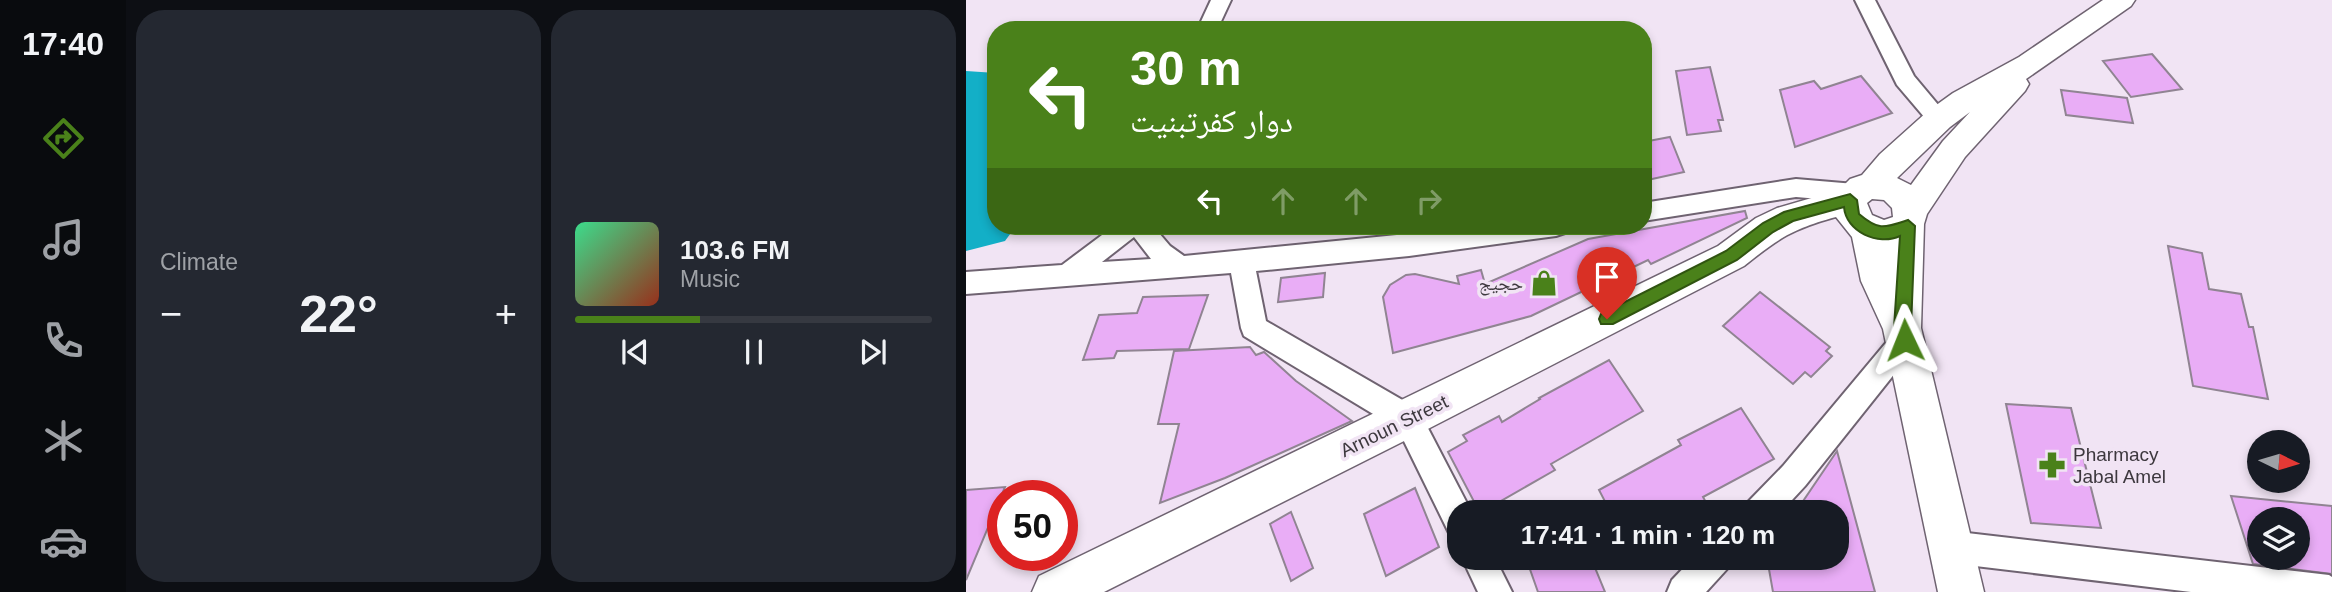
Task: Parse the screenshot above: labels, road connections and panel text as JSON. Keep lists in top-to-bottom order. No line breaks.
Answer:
{"streets":{"main road":["Arnoun Street"]},"places":{"shop":["حجيج"],"pharmacy":["Pharmacy Jabal Amel"]},"north":"right","page":{"tabs":"17:40","tile":"Climate","turn":["30 m","دوار كفرتبنيت"],"song":["103.6 FM","Music"],"heat":["−","22°","+"],"limit":"50","trip":"17:41 · 1 min · 120 m"}}
